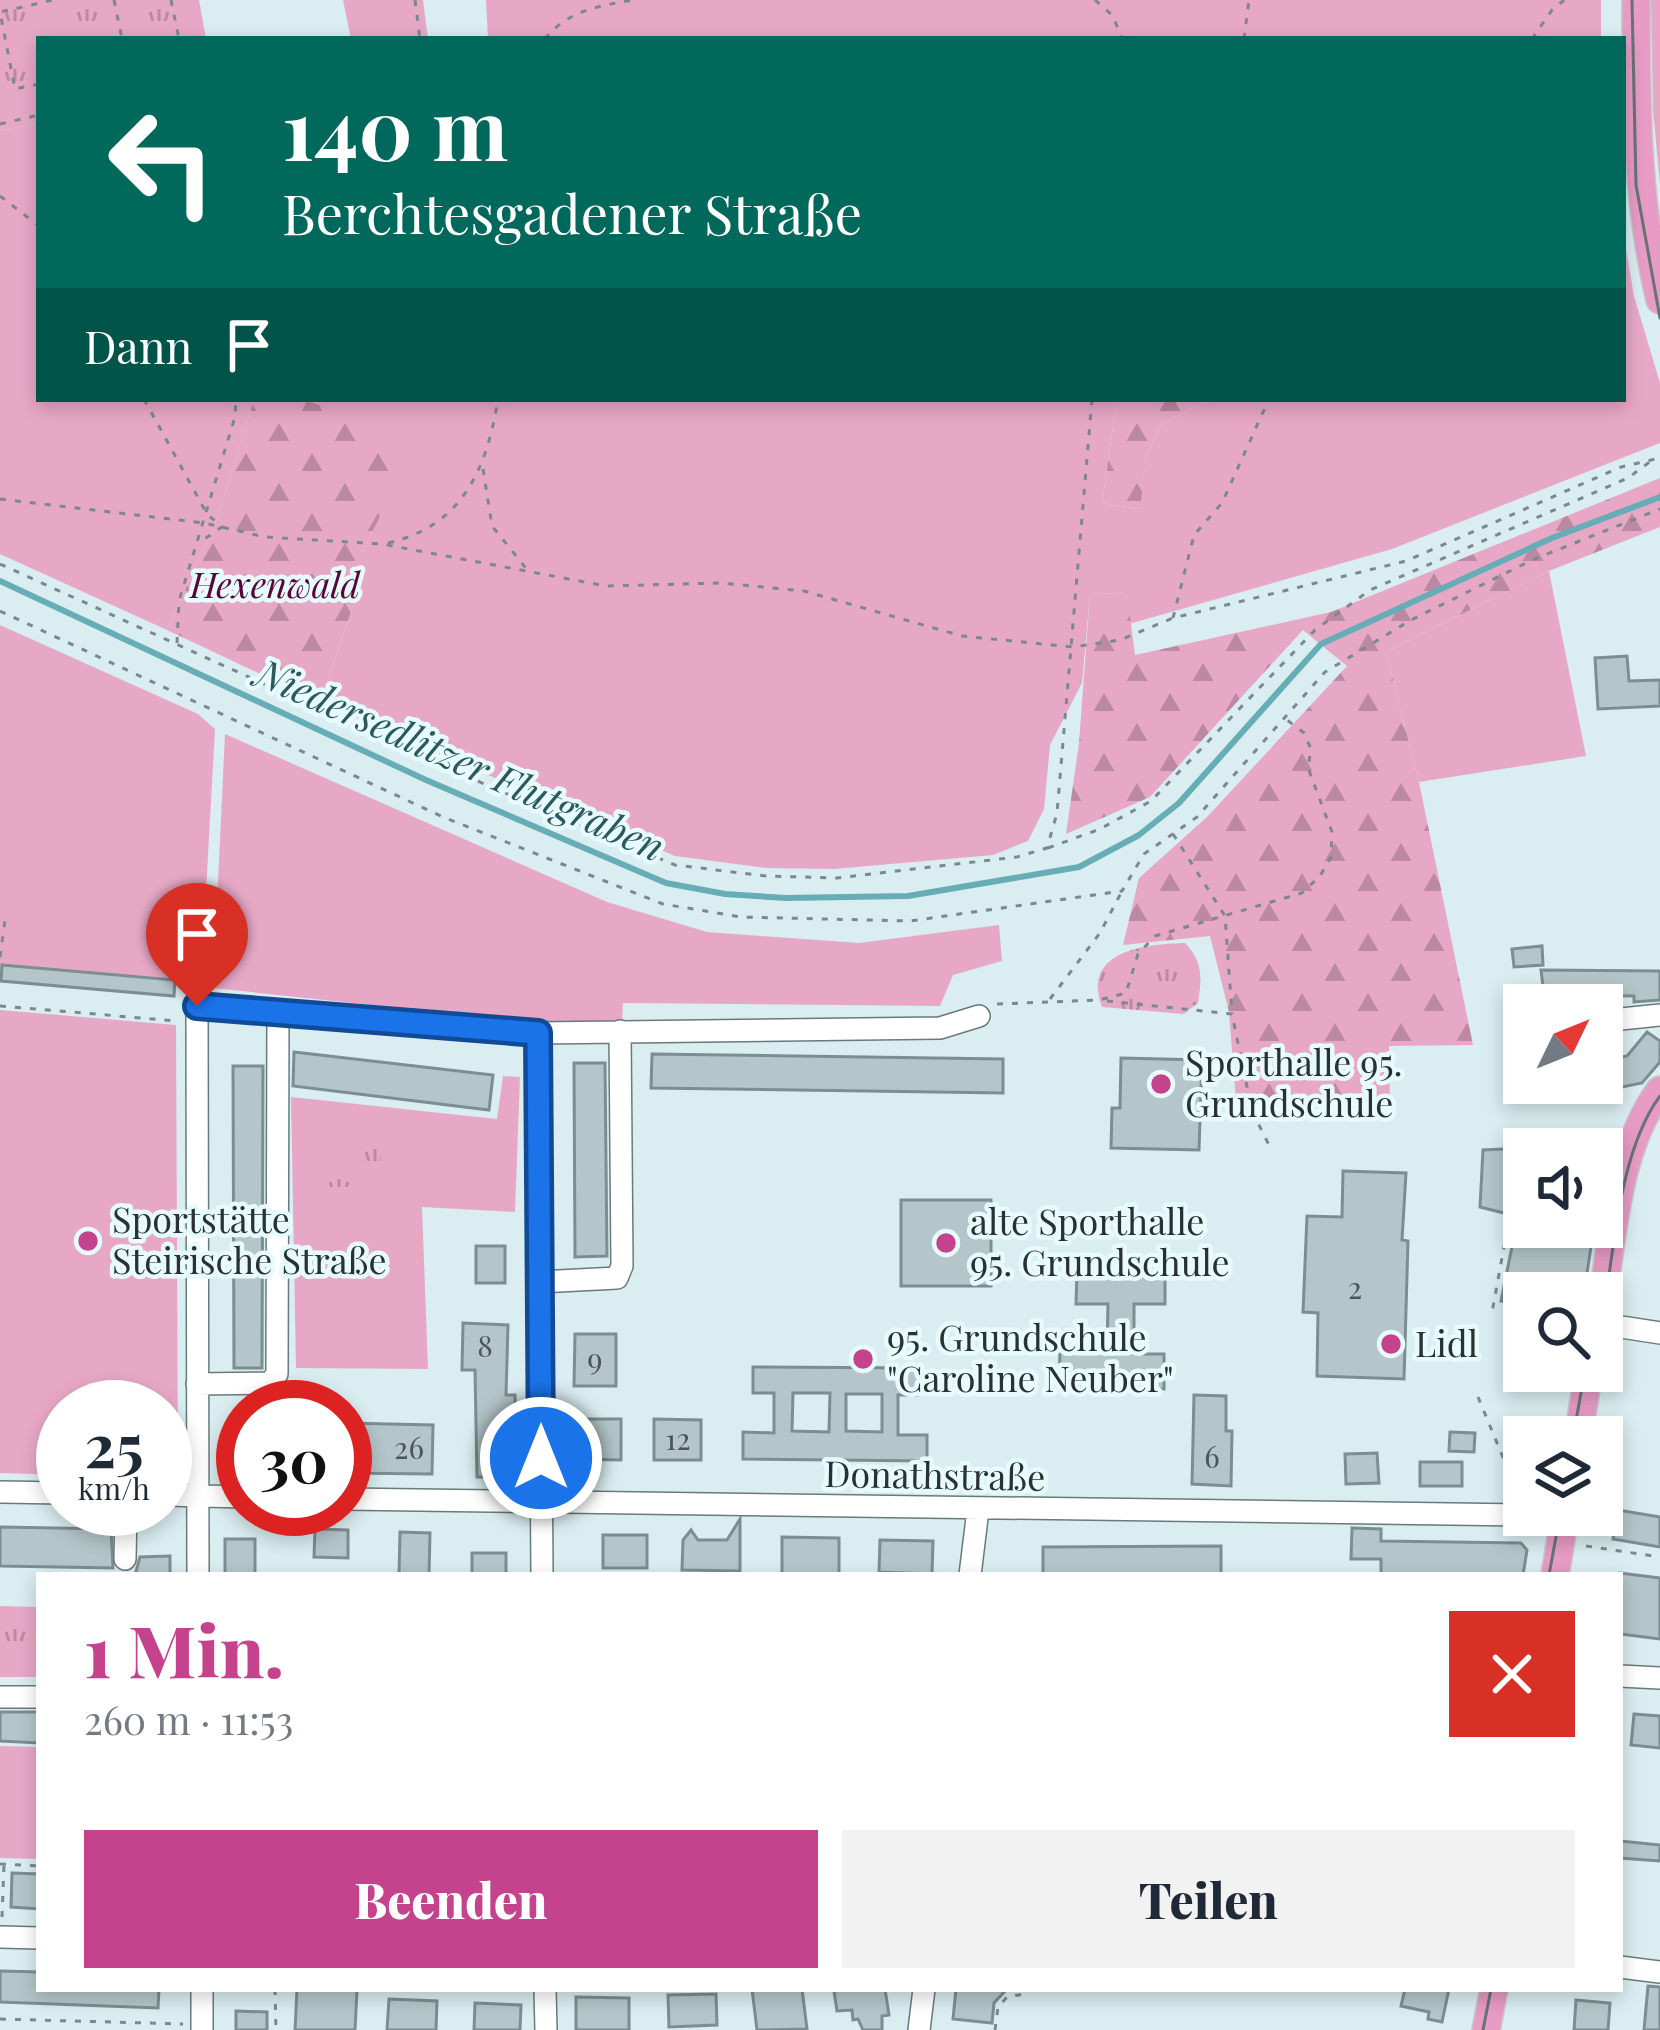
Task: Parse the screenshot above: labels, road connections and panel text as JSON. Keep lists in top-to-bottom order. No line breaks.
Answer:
{"streets":{"street":["Donathstraße"]},"water":["Niedersedlitzer Flutgraben"],"parks":["Hexenwald"],"places":["Sporthalle 95. Grundschule","Sportstätte Steirische Straße","alte Sporthalle 95. Grundschule","Lidl","95. Grundschule \"Caroline Neuber\""],"house_numbers":["2","8","9","12","26","6"],"north":"top right","page":{"turn":["140 m","Berchtesgadener Straße"],"then":"Dann","speed":"25 km/h","limit":"30","heading":["1 Min.","260 m · 11:53"],"buttons":["Beenden","Teilen"]}}
